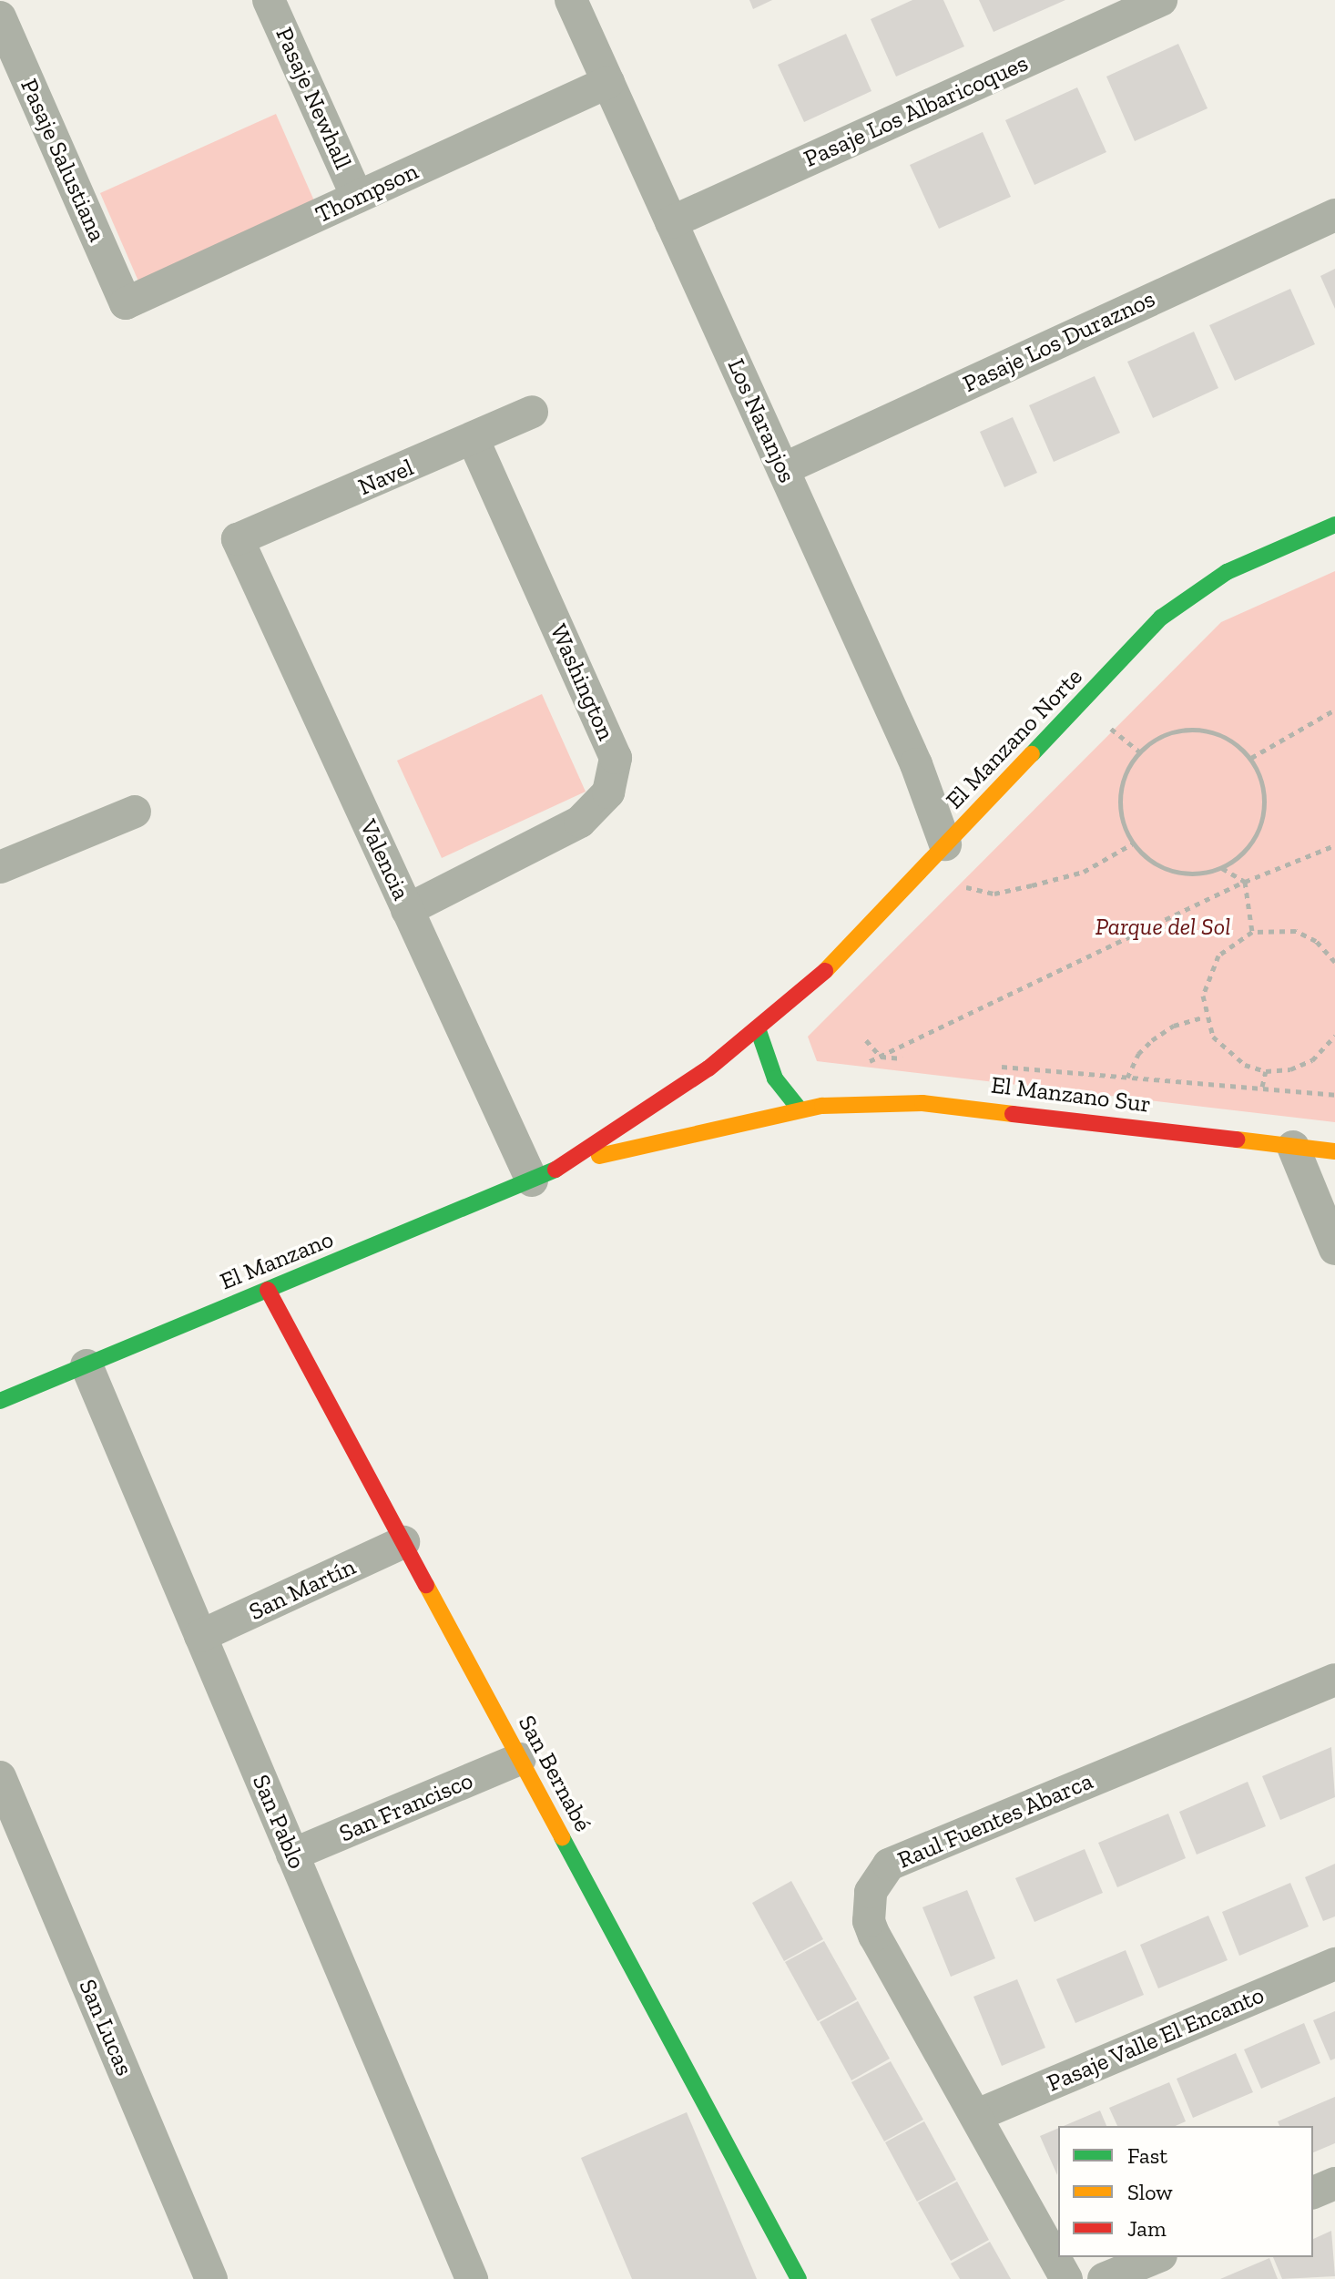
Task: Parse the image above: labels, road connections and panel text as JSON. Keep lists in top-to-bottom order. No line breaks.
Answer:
{"streets":{"street":["Pasaje Newhall","Pasaje Los Albaricoques","Pasaje Salustiana","Thompson","Pasaje Los Duraznos","Los Naranjos","Navel","Washington","El Manzano Norte","Valencia","El Manzano Sur","El Manzano","San Martín","San Bernabé","San Francisco","Raul Fuentes Abarca","San Pablo","San Lucas","Pasaje Valle El Encanto"]},"crossings":[["Pasaje Newhall","Thompson"],["Pasaje Los Albaricoques","Los Naranjos"],["Pasaje Salustiana","Thompson"],["Thompson","Los Naranjos"],["Pasaje Los Duraznos","Los Naranjos"],["Los Naranjos","El Manzano Norte"],["Navel","Washington"],["Navel","Valencia"],["Washington","Valencia"],["El Manzano Norte","El Manzano"],["Valencia","El Manzano"],["El Manzano Sur","El Manzano"],["El Manzano","San Bernabé"],["El Manzano","San Pablo"],["San Martín","San Bernabé"],["San Martín","San Pablo"],["San Bernabé","San Francisco"],["San Francisco","San Pablo"],["Raul Fuentes Abarca","Pasaje Valle El Encanto"]],"parks":["Parque del Sol"],"legend":["Fast","Slow","Jam"]}
